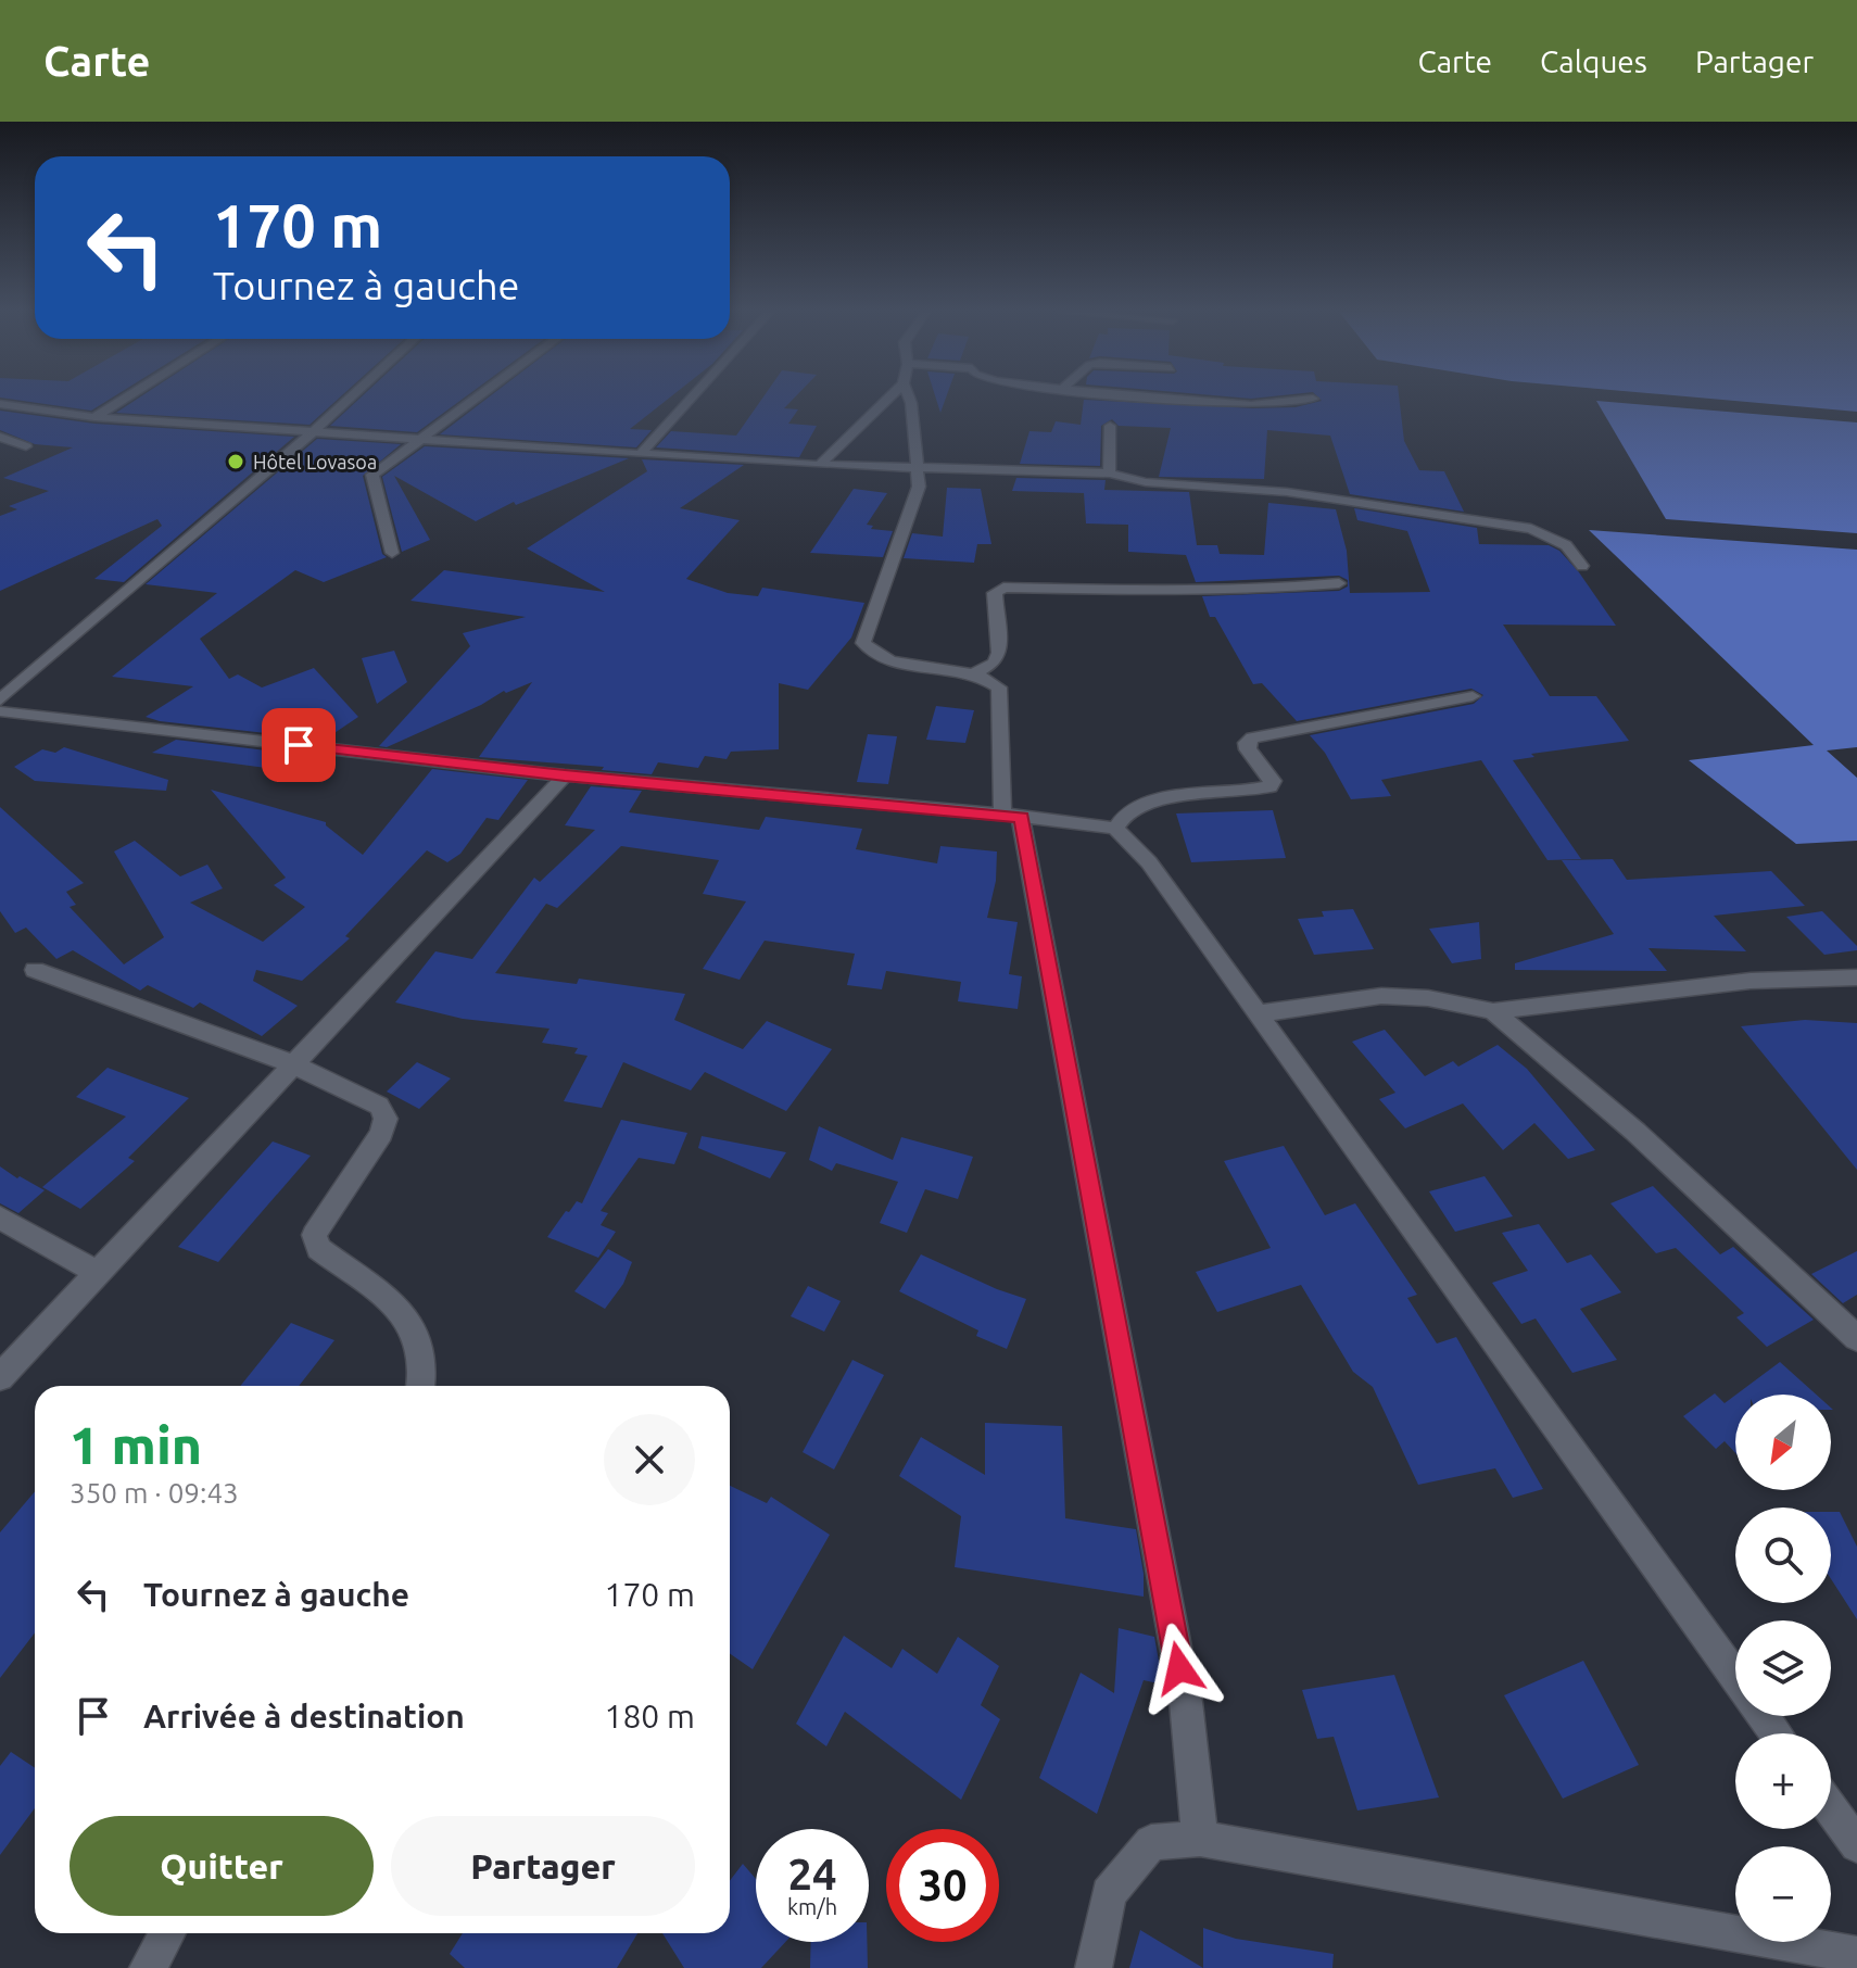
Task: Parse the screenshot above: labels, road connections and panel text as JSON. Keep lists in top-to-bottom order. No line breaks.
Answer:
{"places":["Hôtel Lovasoa"],"north":"bottom left","page":{"header":"Carte","nav":["Carte","Calques","Partager"],"turn":["170 m","Tournez à gauche"],"heading":["1 min","350 m · 09:43"],"map_buttons":["+","−"],"list":[{"name":"Tournez à gauche","value":"170 m"},{"name":"Arrivée à destination","value":"180 m"}],"buttons":["Quitter","Partager"],"speed":"24 km/h","limit":"30"}}
